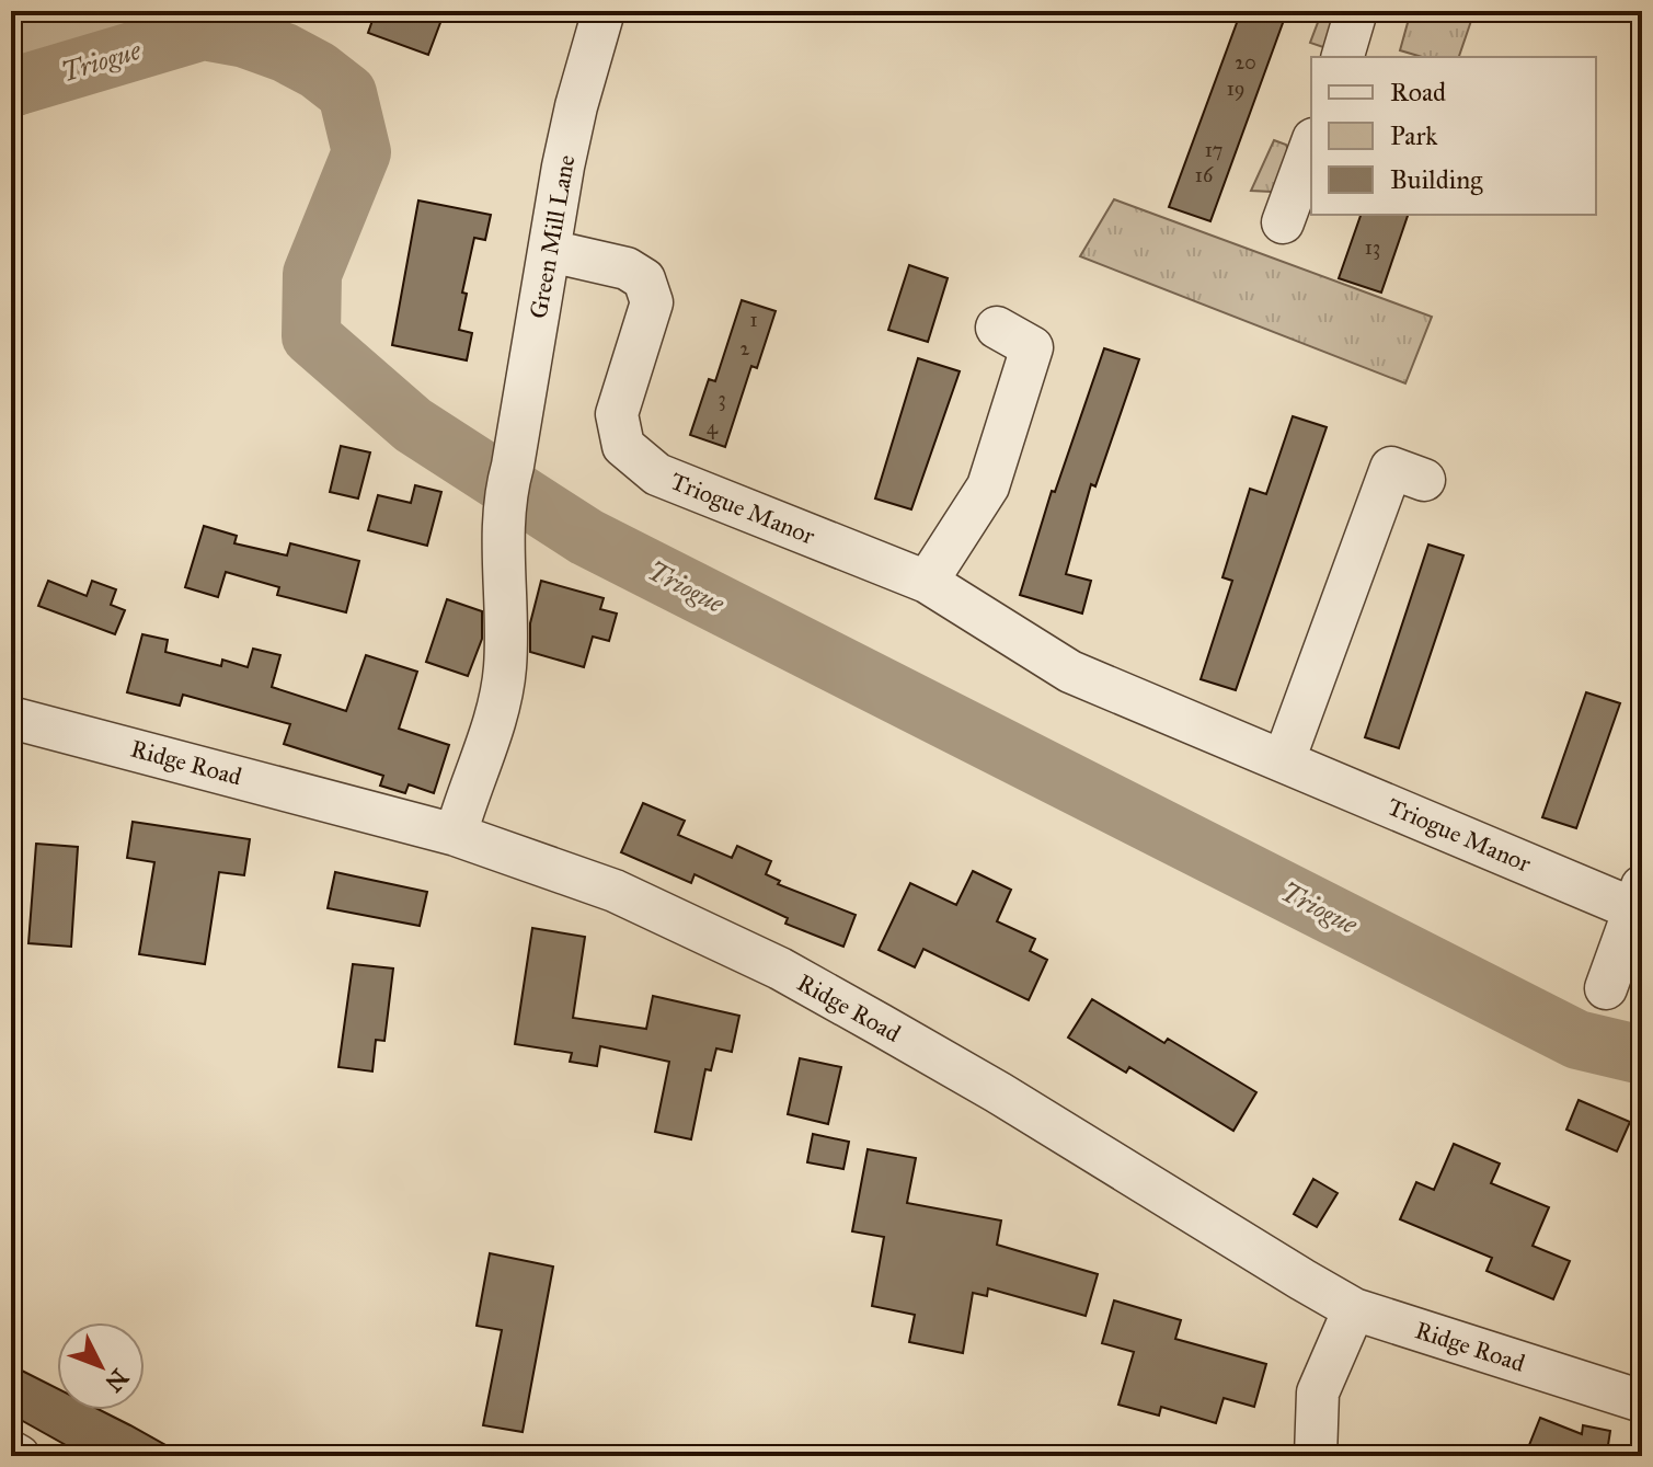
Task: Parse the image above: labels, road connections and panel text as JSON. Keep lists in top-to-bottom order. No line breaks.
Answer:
{"streets":{"street":["Green Mill Lane","Triogue Manor","Ridge Road"]},"crossings":[["Green Mill Lane","Triogue Manor"],["Green Mill Lane","Ridge Road"]],"water":["Triogue"],"house_numbers":["20","19","17","16","13","1","2","3","4"],"legend":["Road","Park","Building"],"north":"bottom right"}
